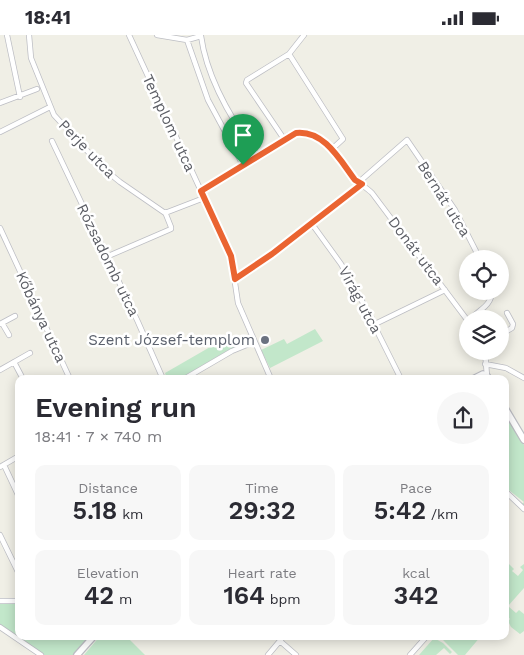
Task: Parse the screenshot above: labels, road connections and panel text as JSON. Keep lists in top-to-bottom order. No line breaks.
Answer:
{"streets":{"street":["Templom utca","Perje utca","Bernát utca","Donát utca","Rózsadomb utca","Virág utca","Kőbánya utca"]},"crossings":[["Templom utca","Donát utca"],["Bernát utca","Donát utca"]],"places":["Szent József-templom"],"page":{"status":"18:41","heading":["Evening run","18:41 · 7 × 740 m"],"stats":[["Distance","5.18 km"],["Time","29:32"],["Pace","5:42 /km"],["Elevation","42 m"],["Heart rate","164 bpm"],["kcal","342"]]}}
